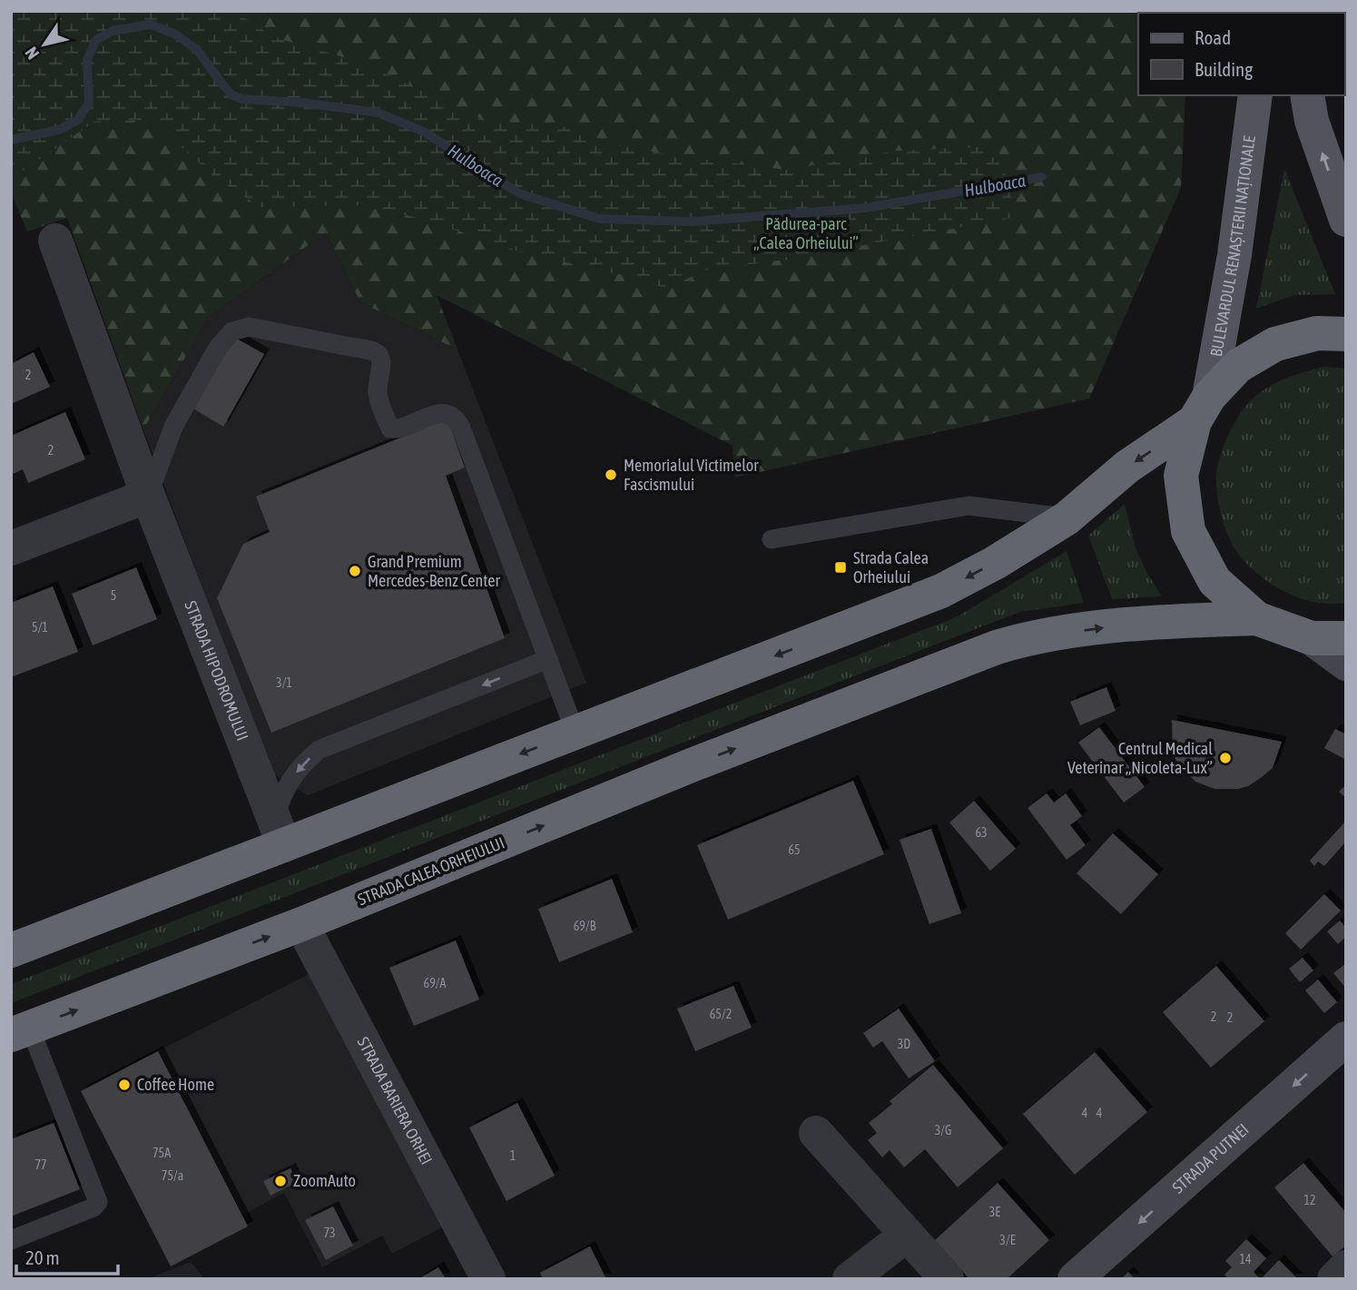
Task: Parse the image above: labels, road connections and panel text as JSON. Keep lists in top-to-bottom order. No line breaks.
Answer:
{"streets":{"highway":["STRADA CALEA ORHEIULUI"],"main road":["BULEVARDUL RENAȘTERII NAȚIONALE"],"street":["STRADA HIPODROMULUI","STRADA BARIERA ORHEI","STRADA PUTNEI"]},"crossings":[["STRADA CALEA ORHEIULUI","STRADA BARIERA ORHEI"]],"one_way":["STRADA PUTNEI"],"water":["Hulboaca"],"parks":["Pădurea-parc „Calea Orheiului”"],"places":{"other":["Memorialul Victimelor Fascismului","Grand Premium Mercedes-Benz Center","Centrul Medical Veterinar „Nicoleta-Lux”","Coffee Home","ZoomAuto"],"transit":["Strada Calea Orheiului"]},"house_numbers":["2","2","5","5/1","3/1","63","65","69/B","69/A","65/2","2","2","3D","4","4","3/G","75A","1","77","75/a","12","3E","73","3/E","14"],"legend":["Road","Building"],"scale_bar":"20 m","north":"bottom left"}
